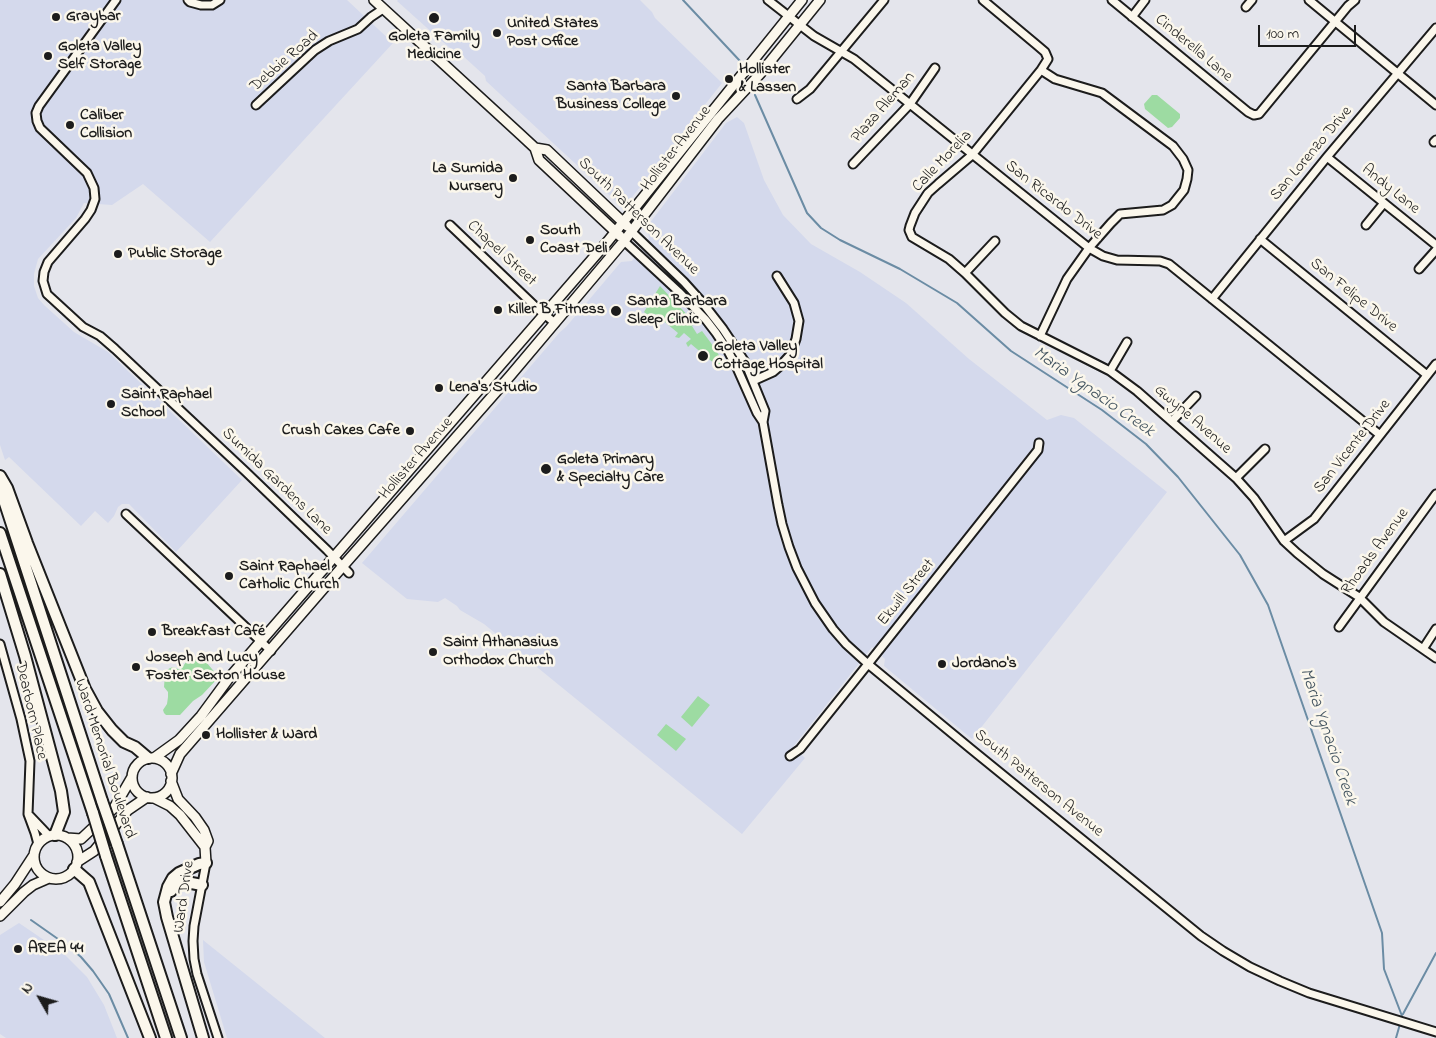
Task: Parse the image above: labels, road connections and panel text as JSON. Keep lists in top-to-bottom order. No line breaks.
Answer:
{"streets":{"highway":["Ward Memorial Boulevard"],"main road":["Hollister Avenue","South Patterson Avenue","Ward Drive"],"street":["Cinderella Lane","Debbie Road","Plaza Aleman","San Lorenzo Drive","Calle Morelia","Andy Lane","San Ricardo Drive","Chapel Street","San Felipe Drive","Gwyne Avenue","San Vicente Drive","Sumida Gardens Lane","Rhoads Avenue","Ekwill Street","Dearborn Place"]},"crossings":[["Debbie Road","South Patterson Avenue"],["Plaza Aleman","San Ricardo Drive"],["Hollister Avenue","San Ricardo Drive"],["Hollister Avenue","South Patterson Avenue"],["Hollister Avenue","Chapel Street"],["Hollister Avenue","Sumida Gardens Lane"],["Hollister Avenue","Ward Drive"],["San Lorenzo Drive","Andy Lane"],["San Lorenzo Drive","San Ricardo Drive"],["San Lorenzo Drive","San Felipe Drive"],["Calle Morelia","San Ricardo Drive"],["Calle Morelia","Gwyne Avenue"],["San Ricardo Drive","San Vicente Drive"],["South Patterson Avenue","Ekwill Street"],["San Felipe Drive","San Vicente Drive"],["Gwyne Avenue","San Vicente Drive"],["Gwyne Avenue","Rhoads Avenue"]],"water":["Maria Ygnacio Creek"],"places":["Graybar","Goleta Family Medicine","United States Post Office","Goleta Valley Self Storage","Hollister & Lassen","Santa Barbara Business College","Caliber Collision","La Sumida Nursery","South Coast Deli","Public Storage","Killer B Fitness","Santa Barbara Sleep Clinic","Goleta Valley Cottage Hospital","Lena's Studio","Saint Raphael School","Crush Cakes Cafe","Goleta Primary & Specialty Care","Saint Raphael Catholic Church","Breakfast Café","Saint Athanasius Orthodox Church","Jordano's","Joseph and Lucy Foster Sexton House","Hollister & Ward","AREA 44"],"scale_bar":"100 m","north":"top left"}
